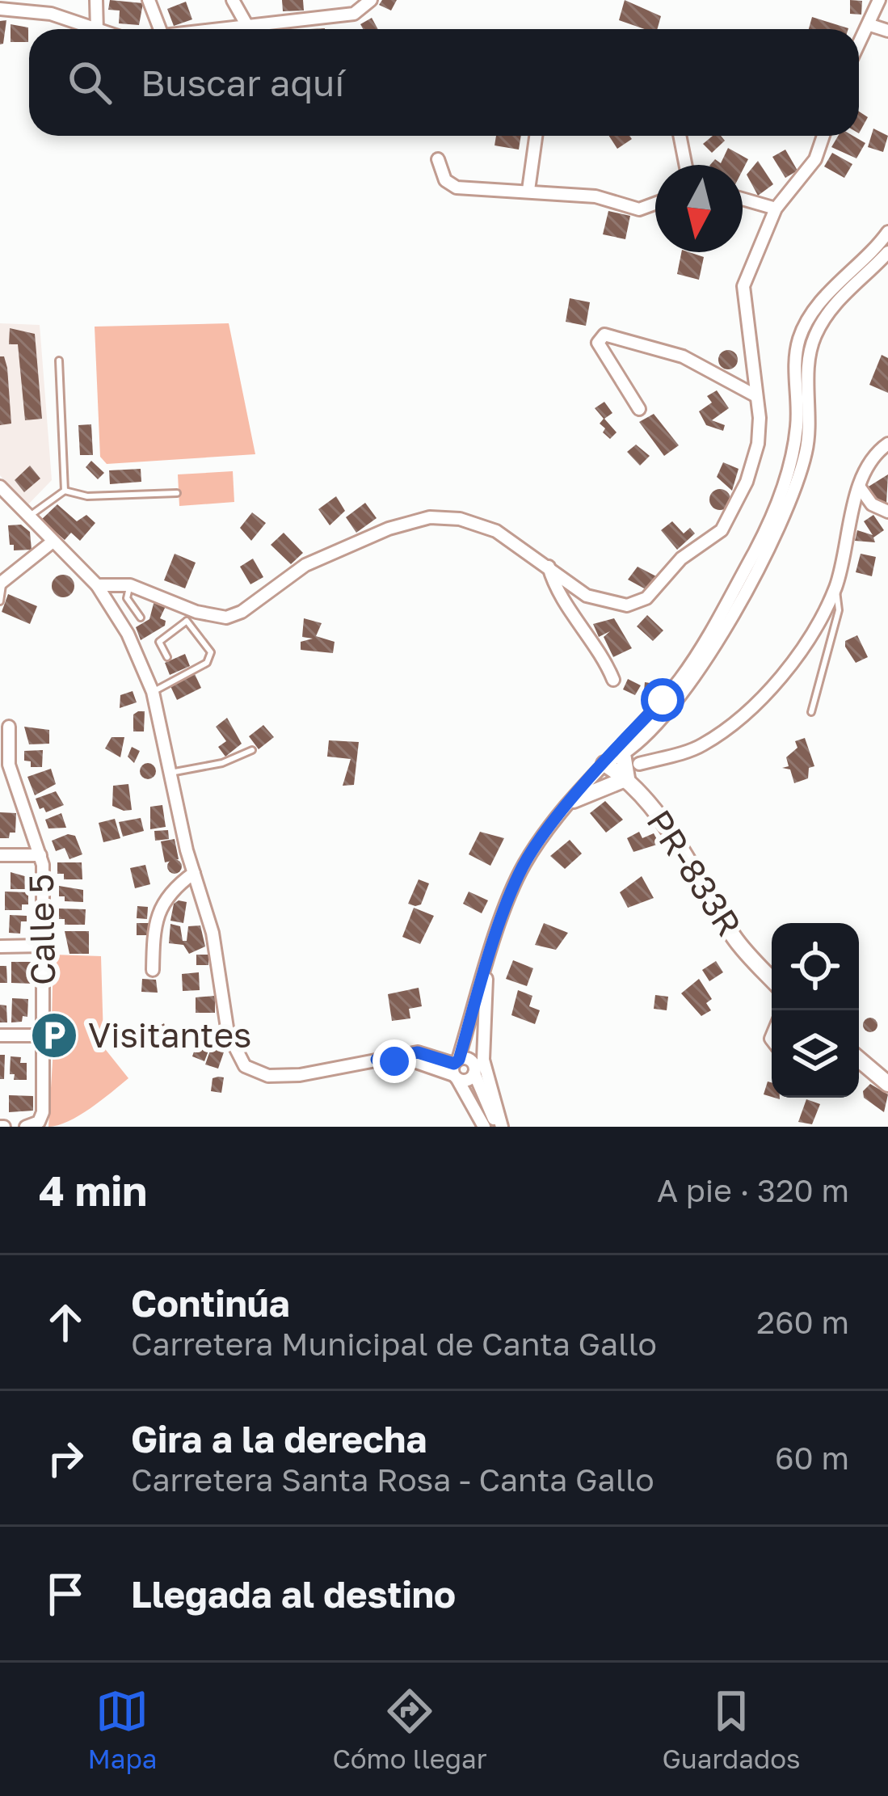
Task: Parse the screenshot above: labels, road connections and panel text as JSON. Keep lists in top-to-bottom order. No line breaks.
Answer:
{"streets":{"street":["PR-833R","Calle 5"]},"places":{"parking":["Visitantes"]},"north":"bottom","page":{"search":"Buscar aquí","heading":["4 min","A pie · 320 m"],"list":[["Continúa","Carretera Municipal de Canta Gallo","260 m"],["Gira a la derecha","Carretera Santa Rosa - Canta Gallo","60 m"],"Llegada al destino"],"nav":["Mapa","Cómo llegar","Guardados"]}}
